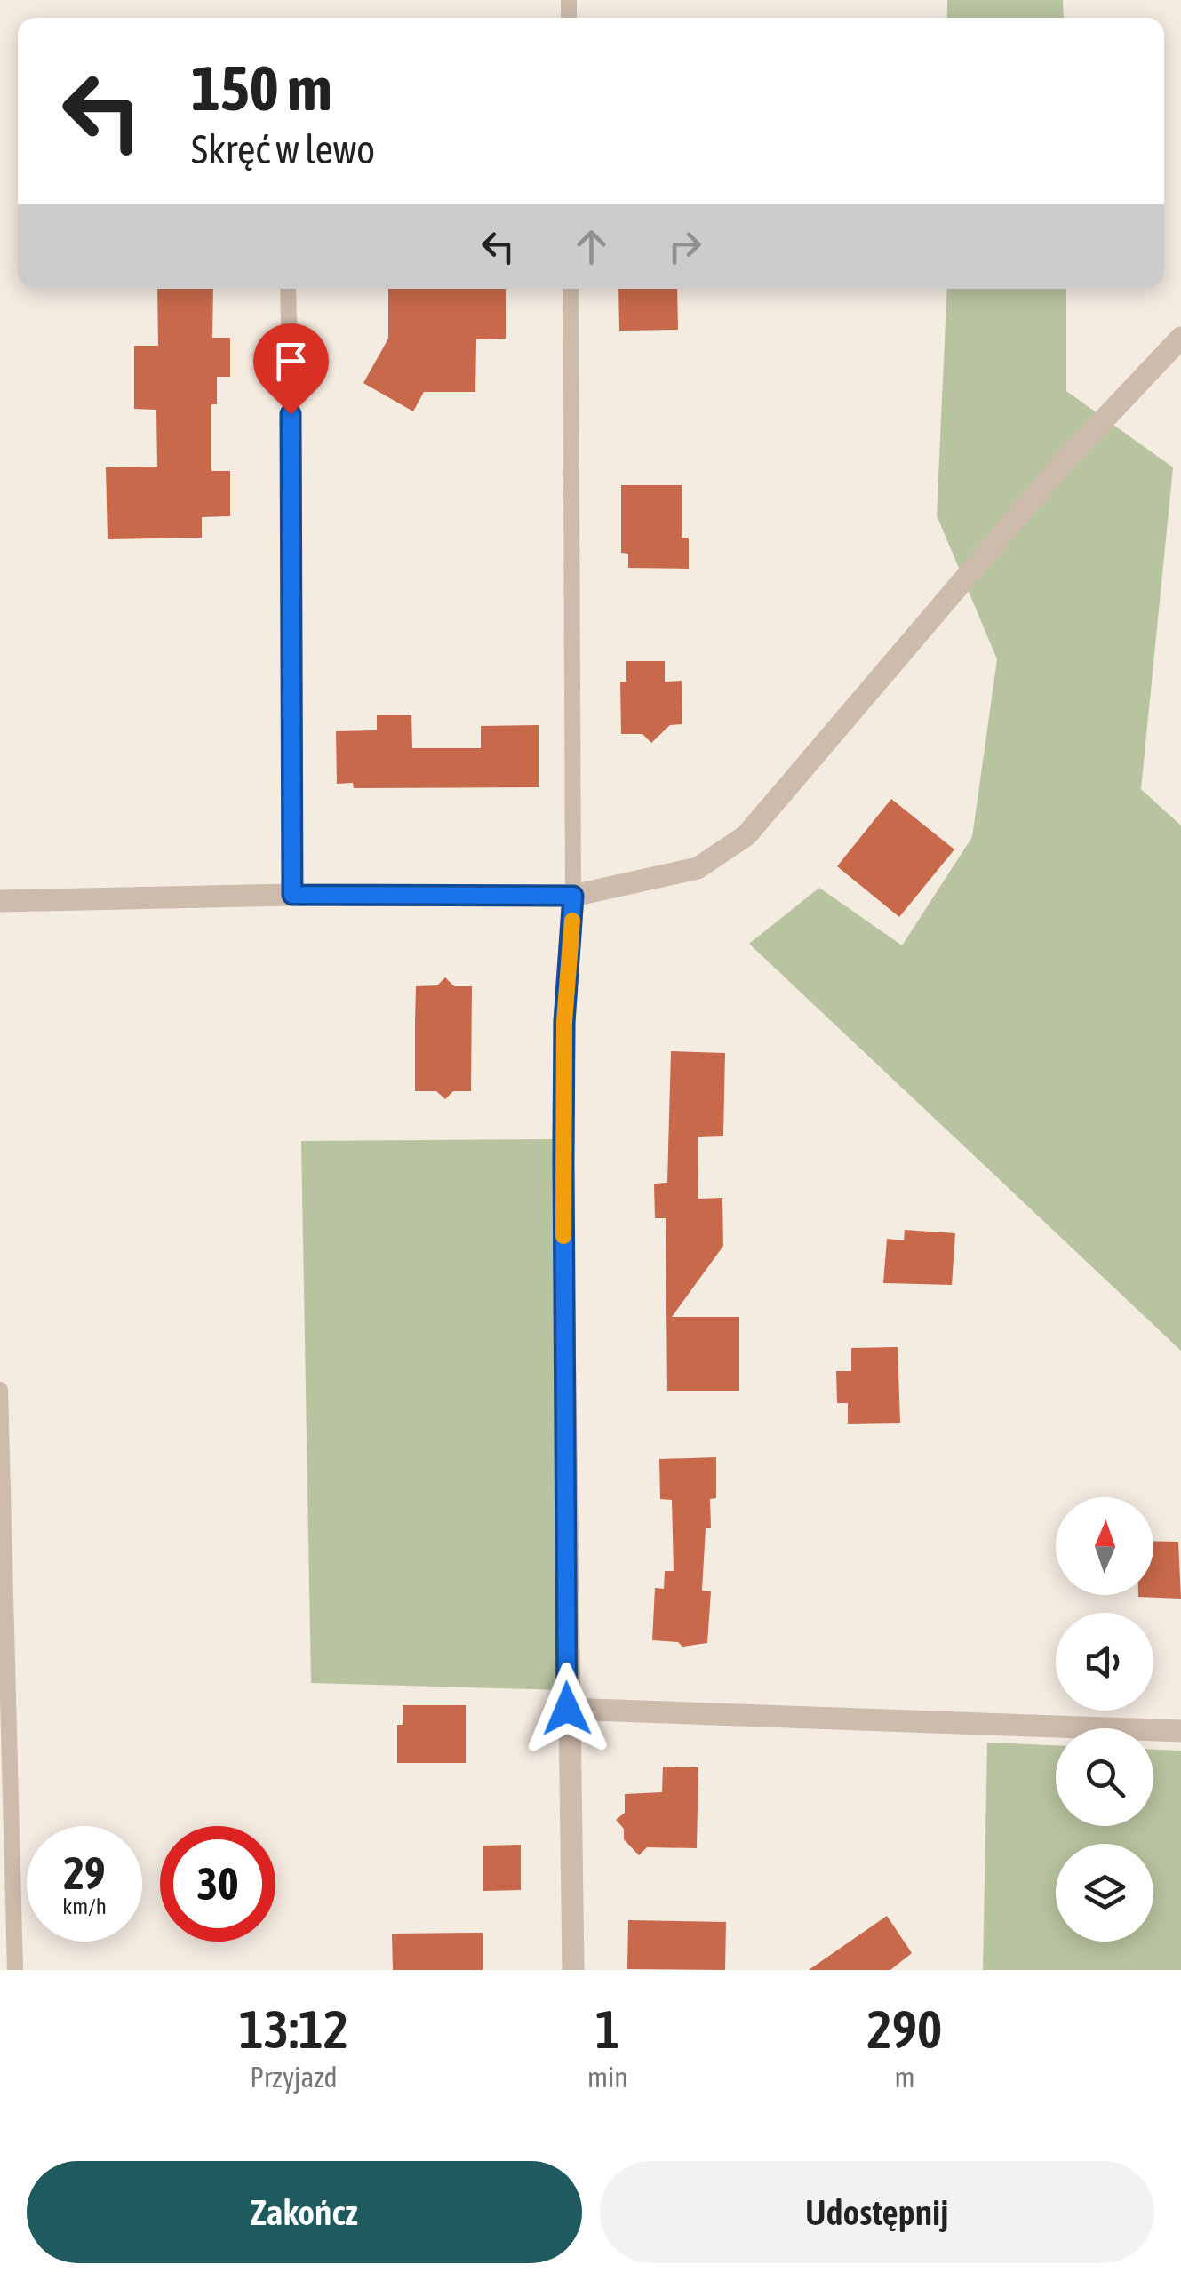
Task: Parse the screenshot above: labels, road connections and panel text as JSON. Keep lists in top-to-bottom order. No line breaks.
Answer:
{"north":"top","page":{"turn":["150 m","Skręć w lewo"],"speed":"29 km/h","limit":"30","eta":["13:12","Przyjazd","1","min","290","m"],"buttons":["Zakończ","Udostępnij"]}}
